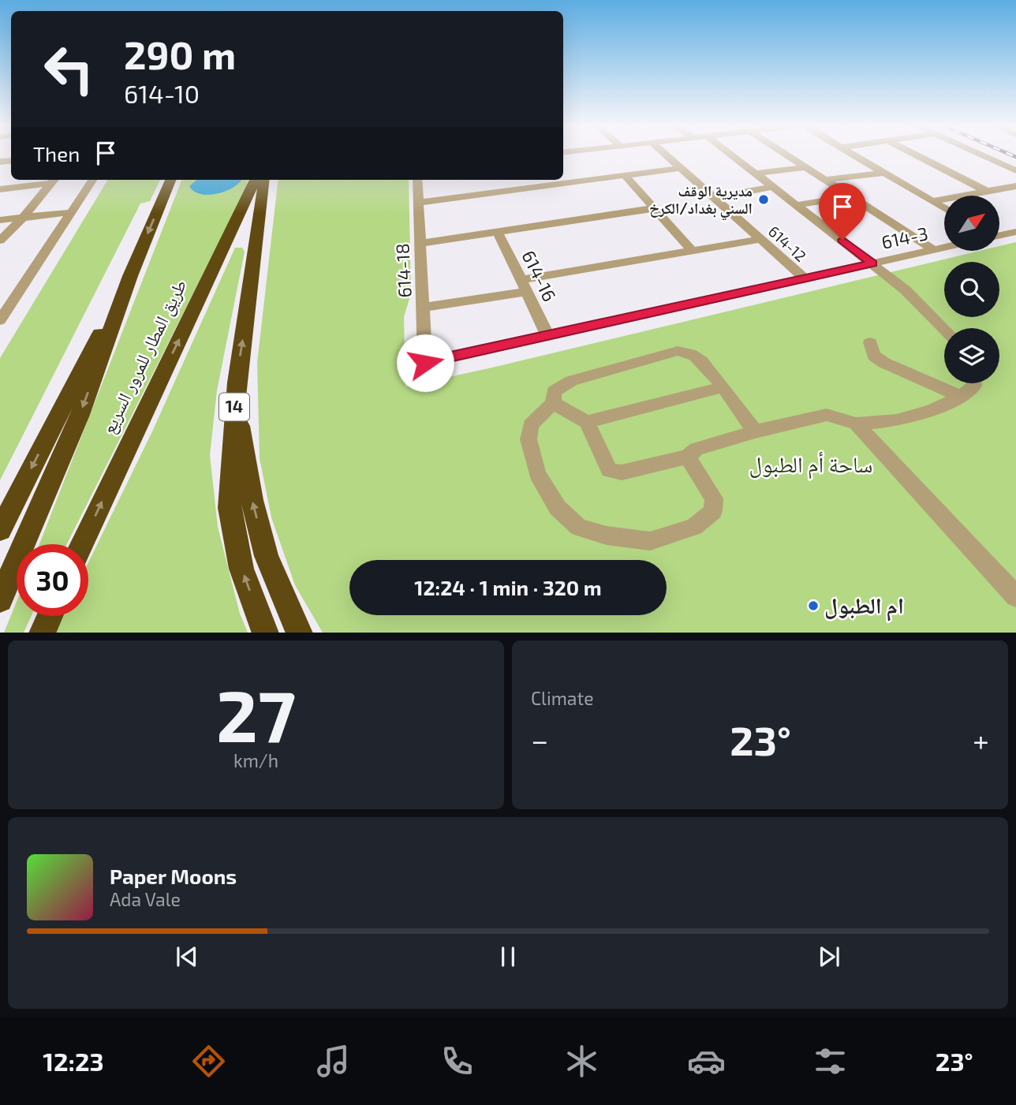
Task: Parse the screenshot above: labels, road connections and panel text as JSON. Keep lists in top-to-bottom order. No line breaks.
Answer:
{"streets":{"highway":["طريق المطار للمرور السريع","14"],"street":["614-3","614-12","614-18","614-16"]},"crossings":[["614-3","614-12"],["614-3","614-18"],["614-3","614-16"]],"parks":["ساحة أم الطبول"],"places":["مديرية الوقف السني بغداد/الكرخ","ام الطبول"],"north":"top right","page":{"turn":["290 m","614-10"],"then":"Then","limit":"30","trip":"12:24 · 1 min · 320 m","tile":[["27","km/h"],"Climate"],"heat":["−","23°","+"],"song":["Paper Moons","Ada Vale"],"tabs":["12:23","23°"]}}
